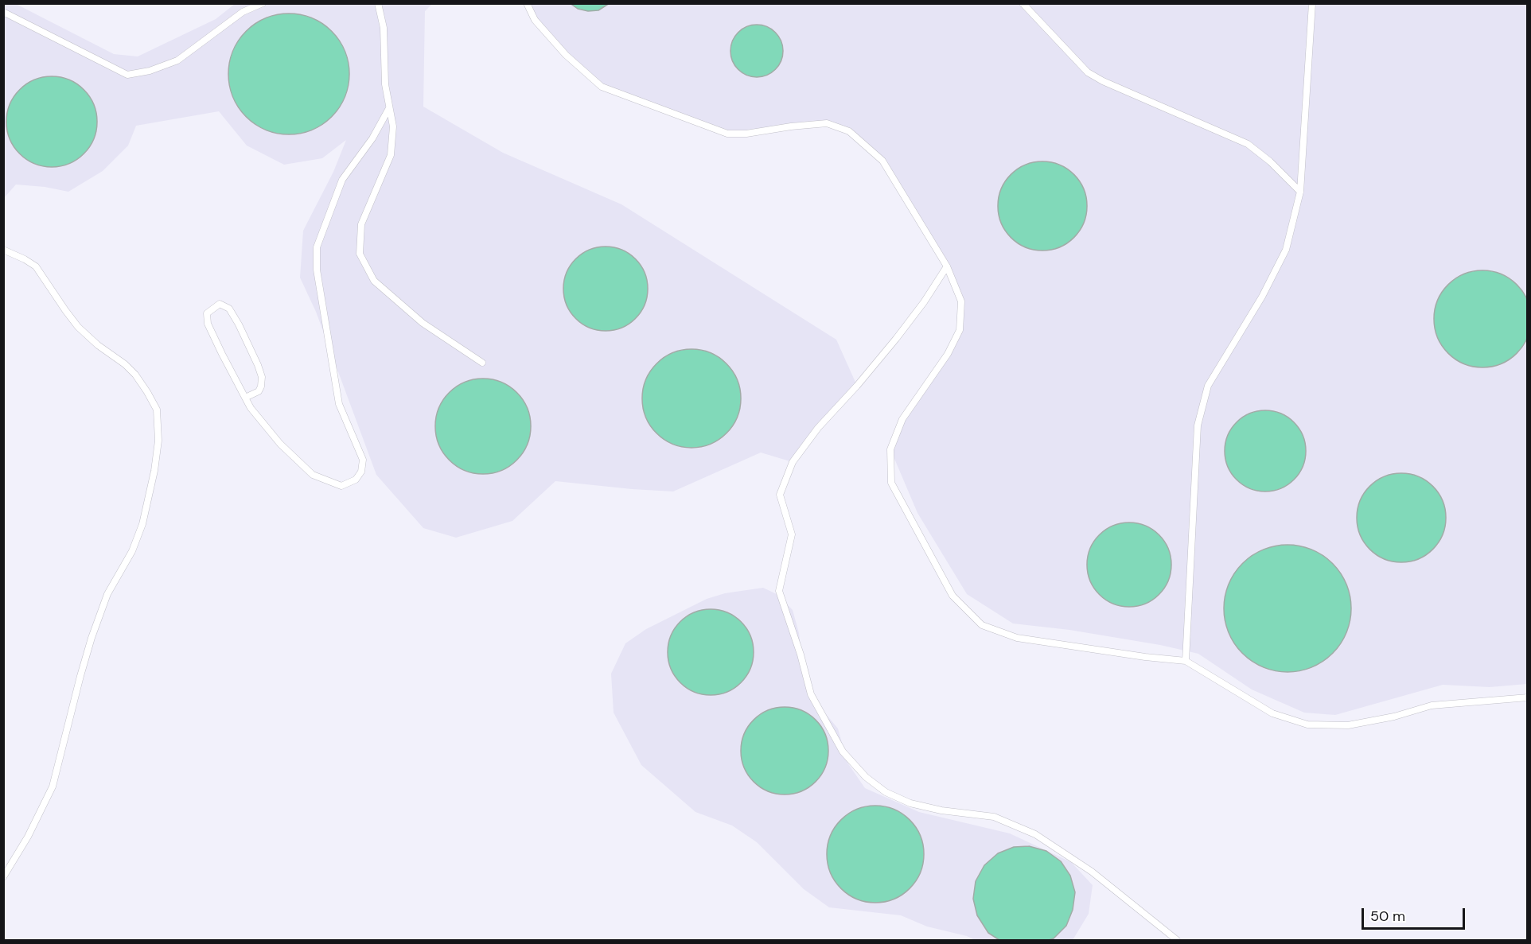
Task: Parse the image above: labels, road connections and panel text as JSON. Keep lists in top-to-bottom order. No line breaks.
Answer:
{"scale_bar":"50 m"}
